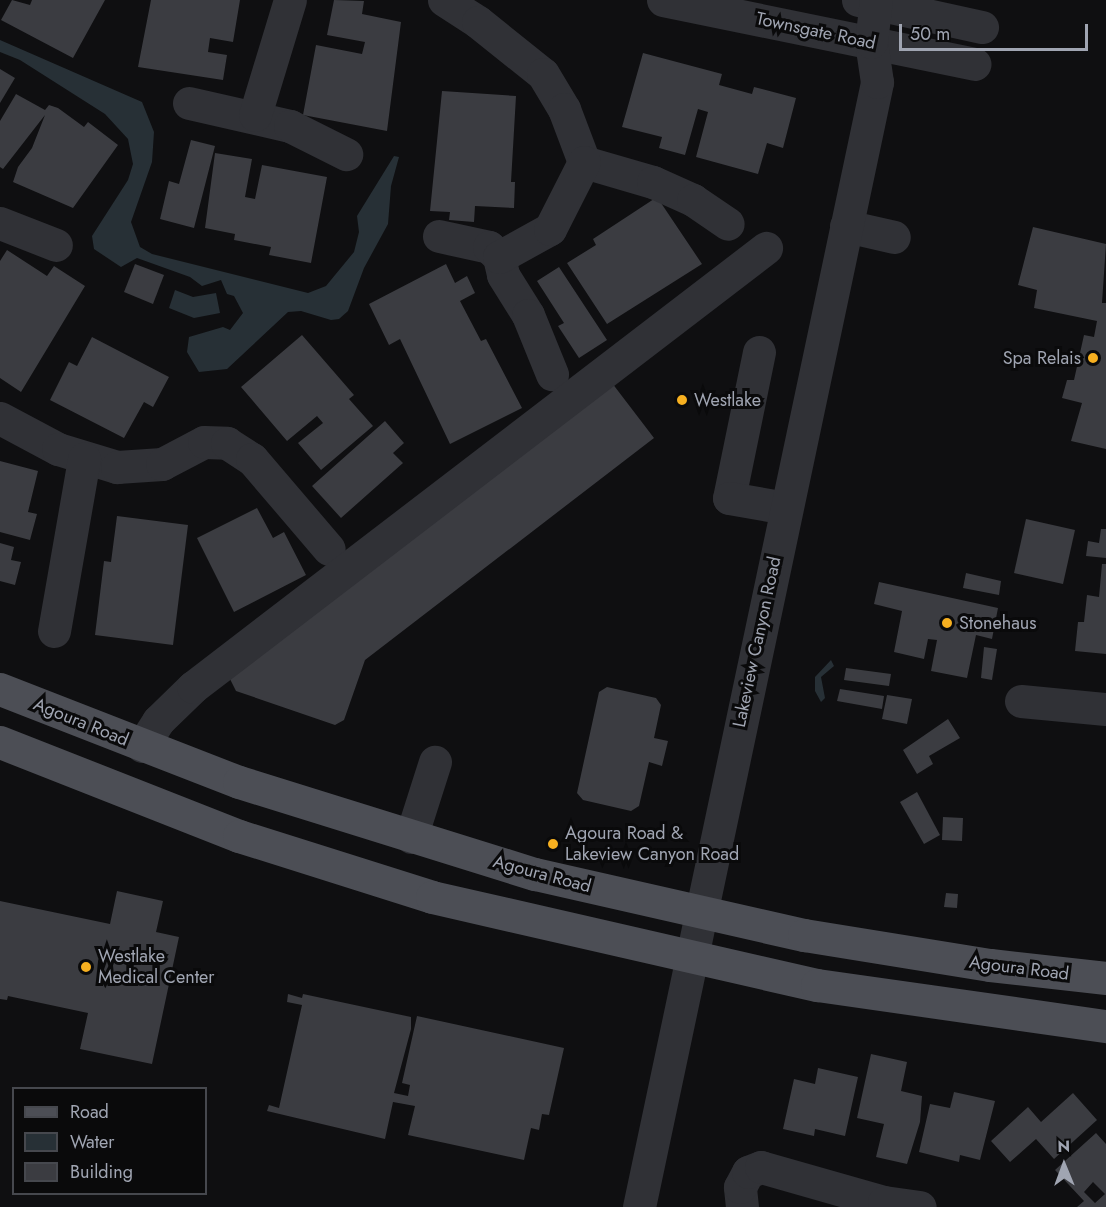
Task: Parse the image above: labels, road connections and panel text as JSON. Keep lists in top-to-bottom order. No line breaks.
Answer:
{"streets":{"main road":["Agoura Road"],"street":["Townsgate Road","Lakeview Canyon Road"]},"crossings":[["Townsgate Road","Lakeview Canyon Road"],["Lakeview Canyon Road","Agoura Road"]],"places":["Spa Relais","Westlake","Stonehaus","Agoura Road & Lakeview Canyon Road","Westlake Medical Center"],"legend":["Road","Water","Building"],"scale_bar":"50 m","north":"top"}
